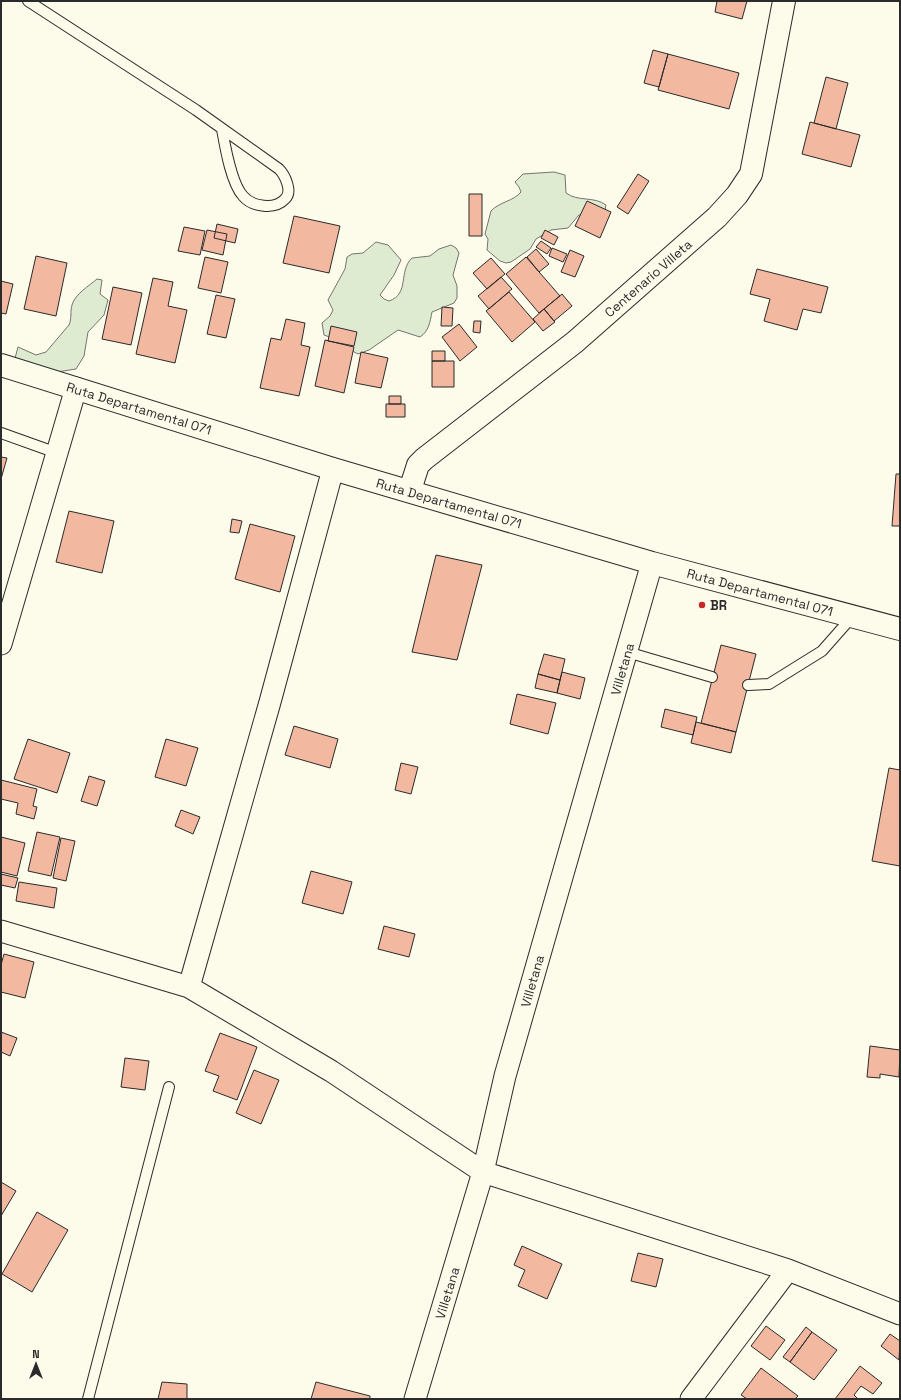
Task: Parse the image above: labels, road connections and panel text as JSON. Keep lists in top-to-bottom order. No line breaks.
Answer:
{"streets":{"main road":["Centenario Villeta","Ruta Departamental 071"],"street":["Villetana"]},"crossings":[["Centenario Villeta","Ruta Departamental 071"],["Ruta Departamental 071","Villetana"]],"places":["BR"],"north":"top"}
